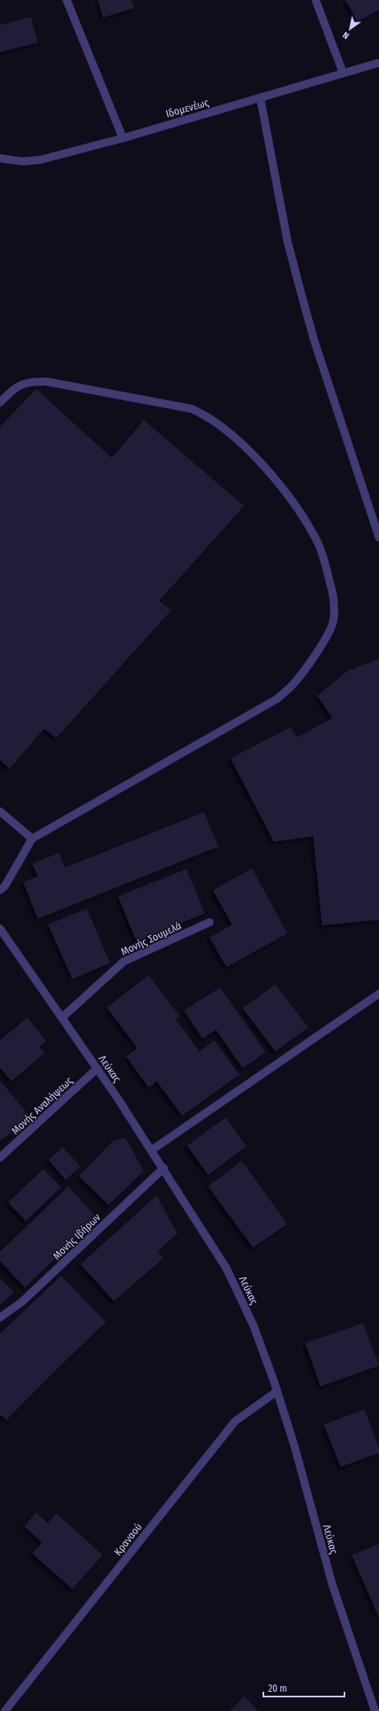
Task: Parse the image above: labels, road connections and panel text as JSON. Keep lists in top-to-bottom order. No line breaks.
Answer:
{"streets":{"street":["Ιδομενέως","Μονής Σουμελά","Λεύκας","Μονής Αναλήψεως","Μονής Ιβήρων","Κραναού"]},"crossings":[["Μονής Σουμελά","Λεύκας"],["Λεύκας","Μονής Αναλήψεως"],["Λεύκας","Μονής Ιβήρων"],["Λεύκας","Κραναού"]],"scale_bar":"20 m","north":"bottom left"}
